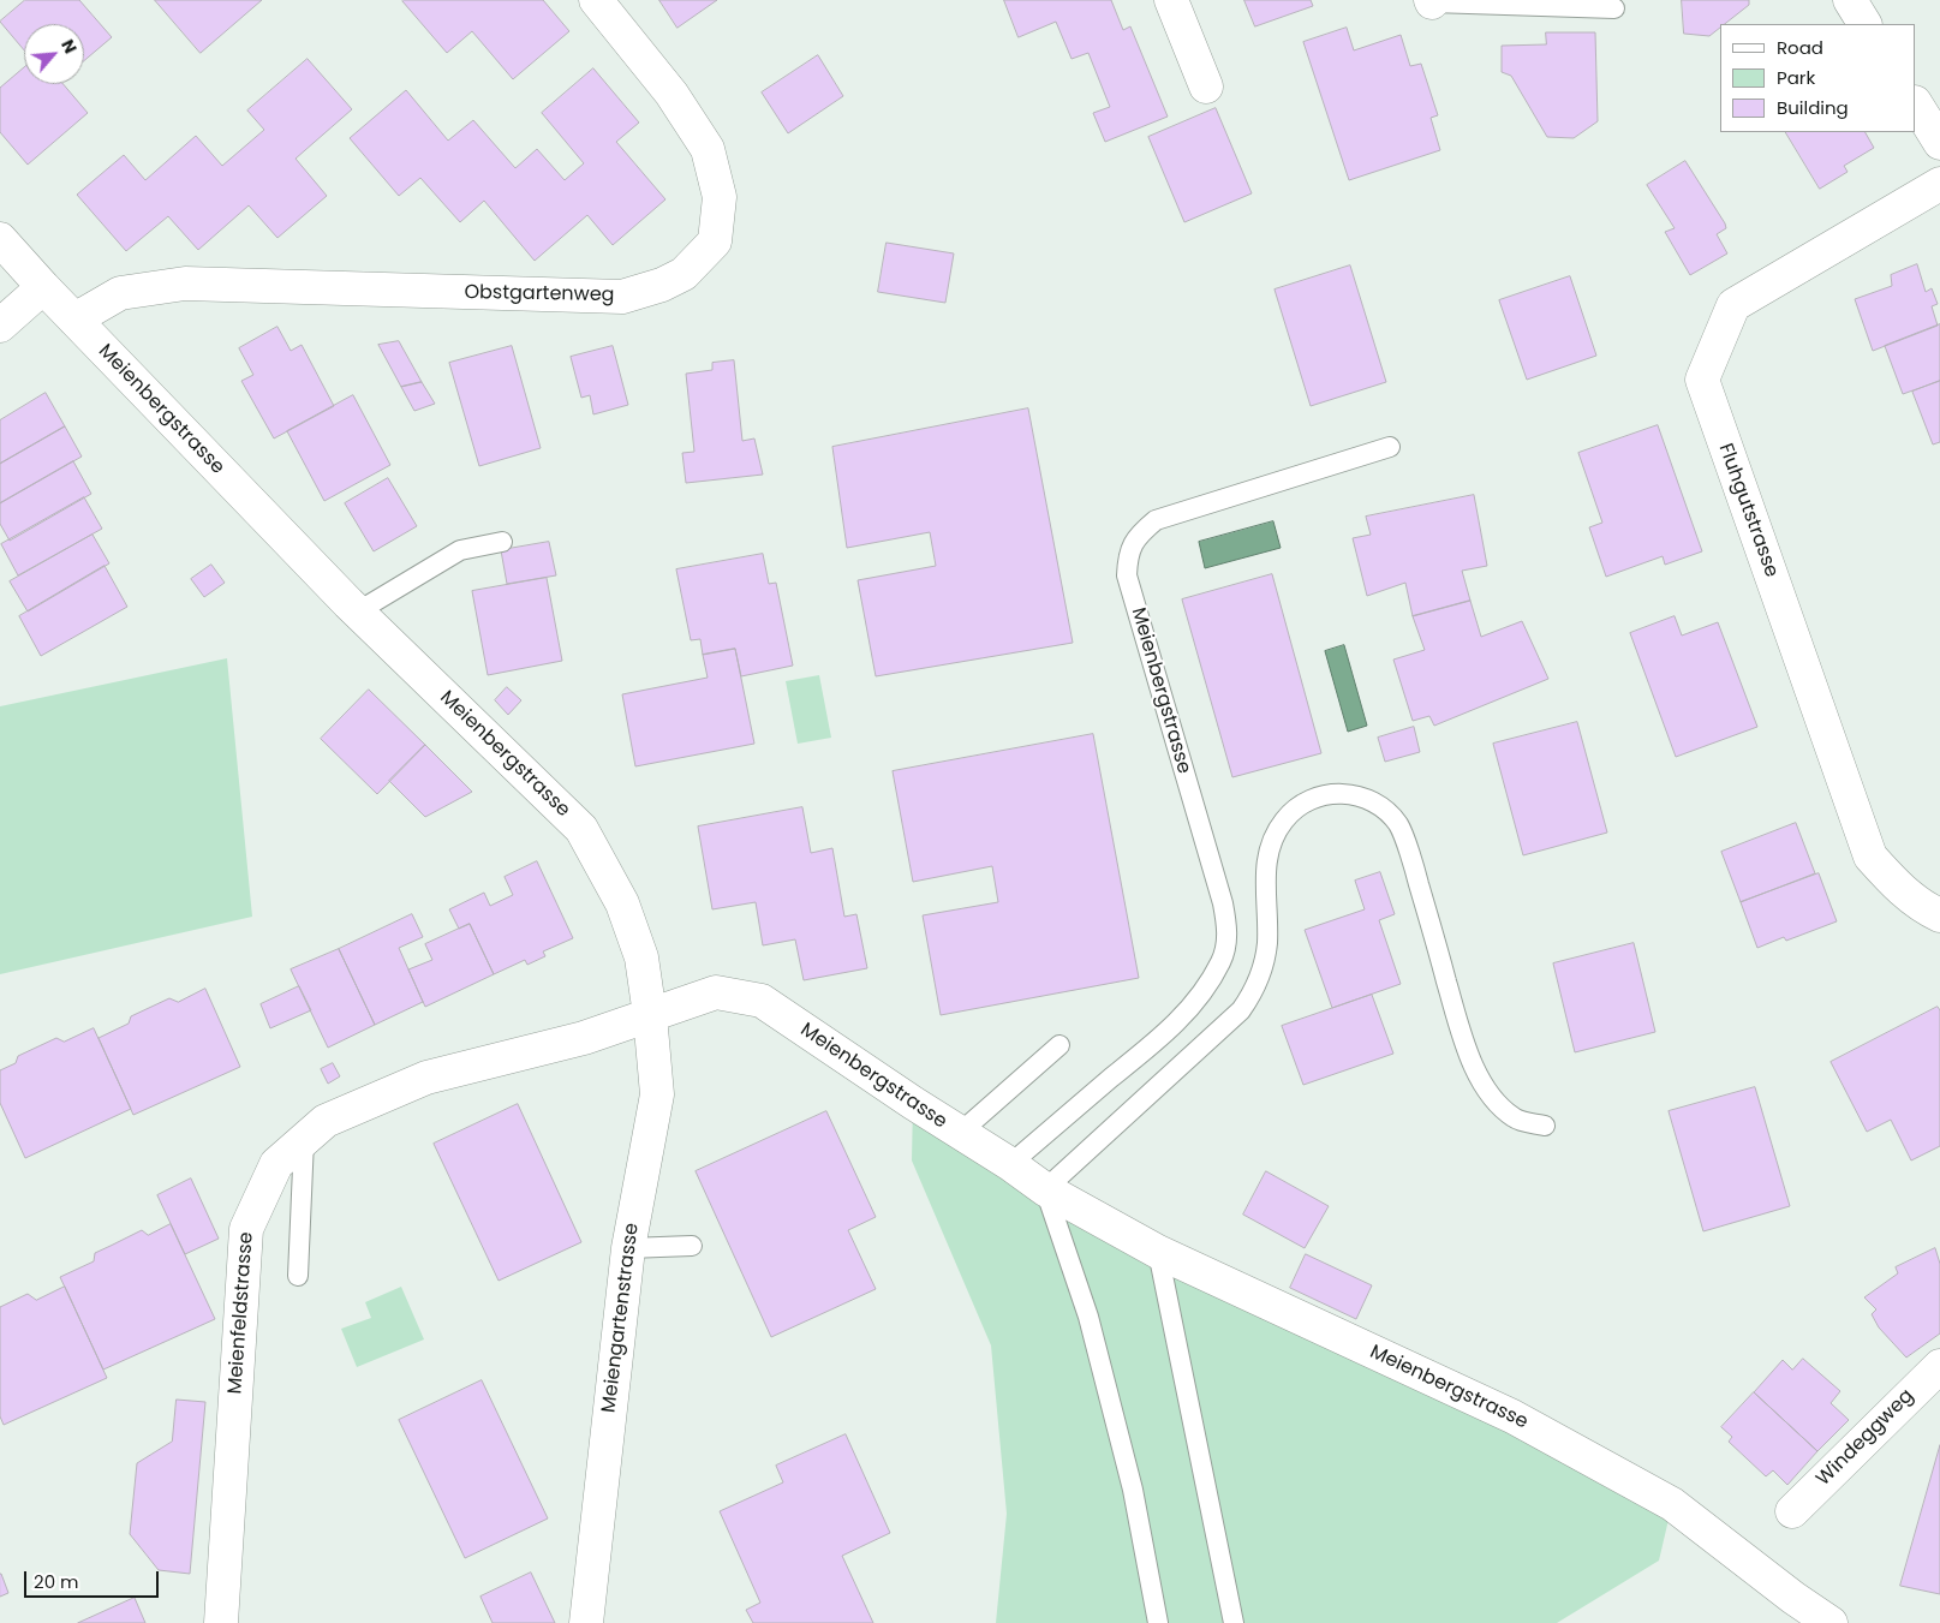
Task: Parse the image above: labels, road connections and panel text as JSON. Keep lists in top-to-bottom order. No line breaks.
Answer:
{"streets":{"street":["Obstgartenweg","Meienbergstrasse","Fluhgutstrasse","Meienfeldstrasse","Meiengartenstrasse","Windeggweg"]},"crossings":[["Obstgartenweg","Meienbergstrasse"],["Meienbergstrasse","Meienfeldstrasse"],["Meienbergstrasse","Meiengartenstrasse"],["Meienfeldstrasse","Meiengartenstrasse"]],"legend":["Road","Park","Building"],"scale_bar":"20 m","north":"top right"}
